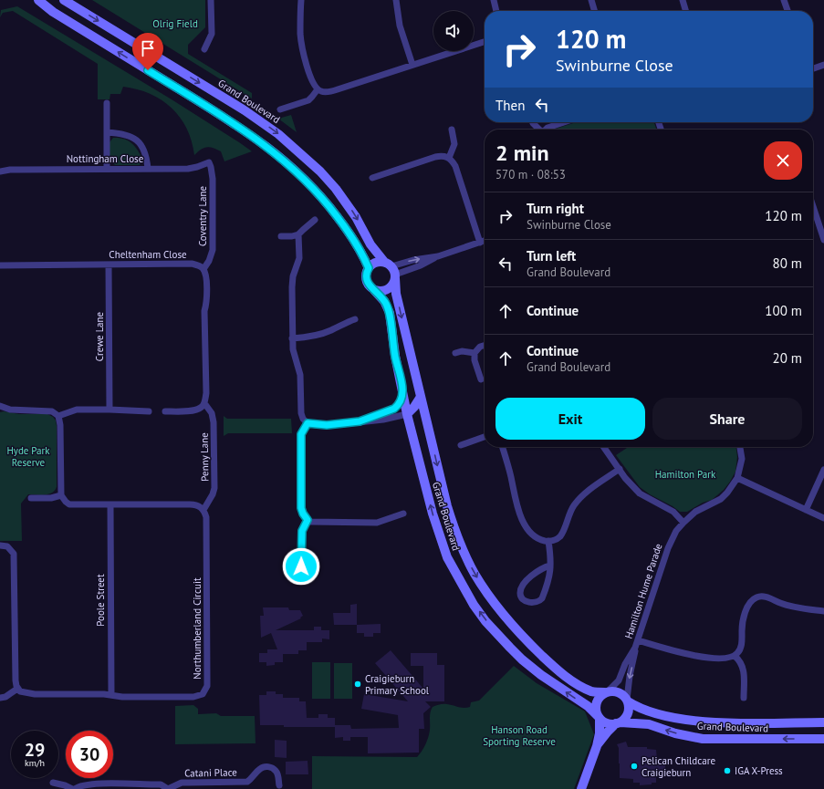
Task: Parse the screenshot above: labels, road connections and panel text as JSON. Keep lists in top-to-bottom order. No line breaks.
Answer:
{"streets":{"street":["Grand Boulevard","Nottingham Close","Coventry Lane","Cheltenham Close","Crewe Lane","Penny Lane","Hamilton Hume Parade","Poole Street","Northumberland Circuit","Catani Place"]},"crossings":[["Grand Boulevard","Hamilton Hume Parade"],["Nottingham Close","Coventry Lane"],["Coventry Lane","Cheltenham Close"],["Cheltenham Close","Crewe Lane"],["Penny Lane","Northumberland Circuit"],["Poole Street","Northumberland Circuit"]],"parks":["Olrig Field","Hyde Park Reserve","Hamilton Park","Hanson Road Sporting Reserve"],"places":["Craigieburn Primary School","Pelican Childcare Craigieburn","IGA X-Press"],"page":{"turn":["120 m","Swinburne Close"],"then":"Then","heading":["2 min","570 m · 08:53"],"list":[{"name":"Turn right","note":"Swinburne Close","value":"120 m"},{"name":"Turn left","note":"Grand Boulevard","value":"80 m"},{"name":"Continue","value":"100 m"},{"name":"Continue","note":"Grand Boulevard","value":"20 m"}],"buttons":["Exit","Share"],"speed":"29 km/h","limit":"30"}}
